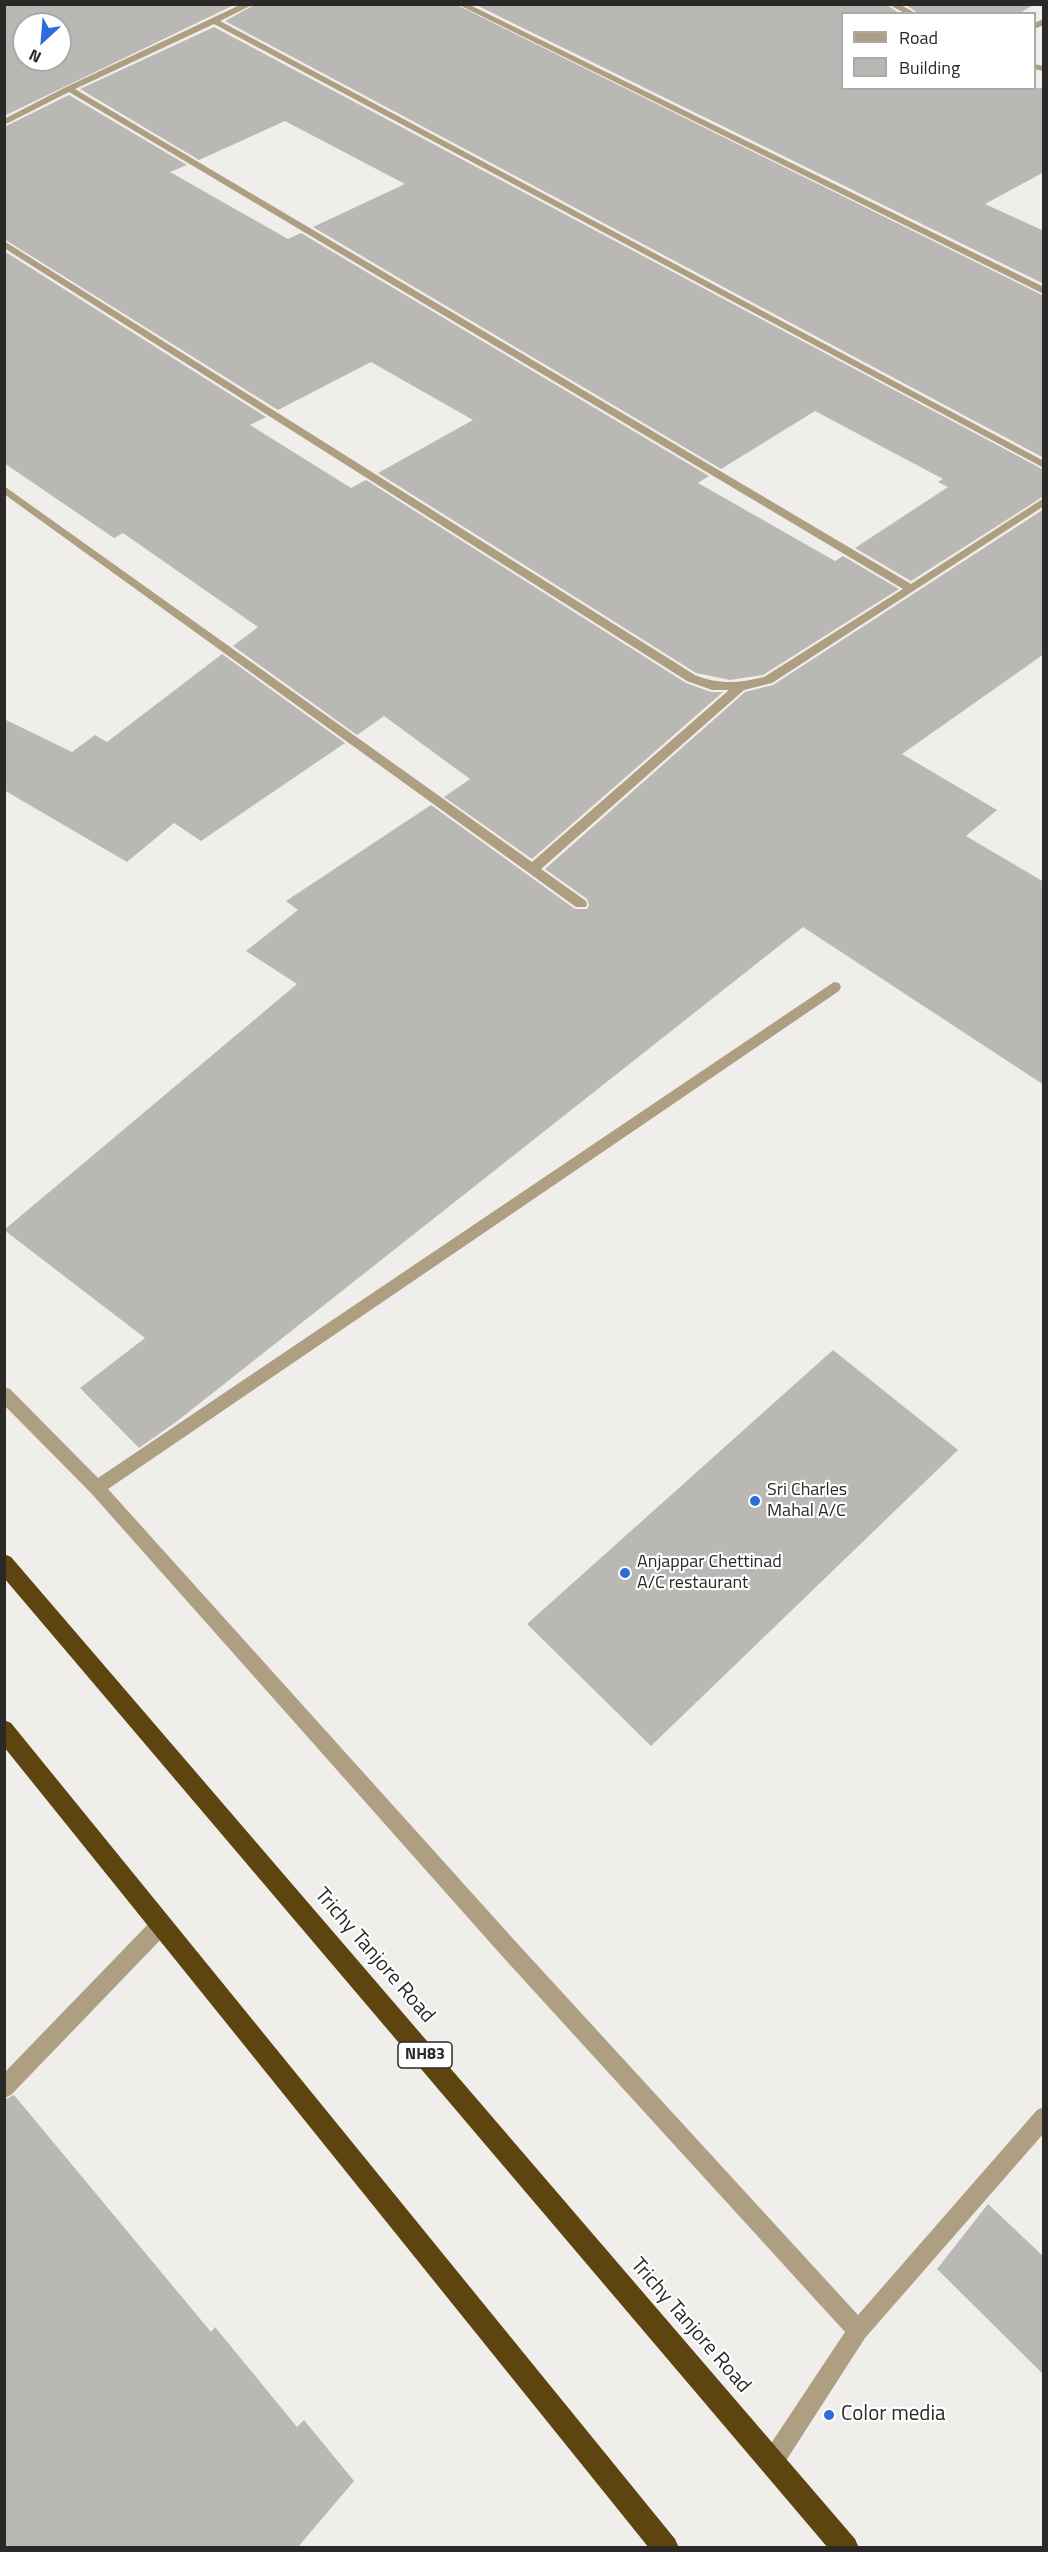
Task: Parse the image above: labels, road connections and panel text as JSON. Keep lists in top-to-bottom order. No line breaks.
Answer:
{"streets":{"highway":["Trichy Tanjore Road","NH83"]},"places":["Sri Charles Mahal A/C","Anjappar Chettinad A/C restaurant","Color media"],"legend":["Road","Building"],"north":"bottom left"}
